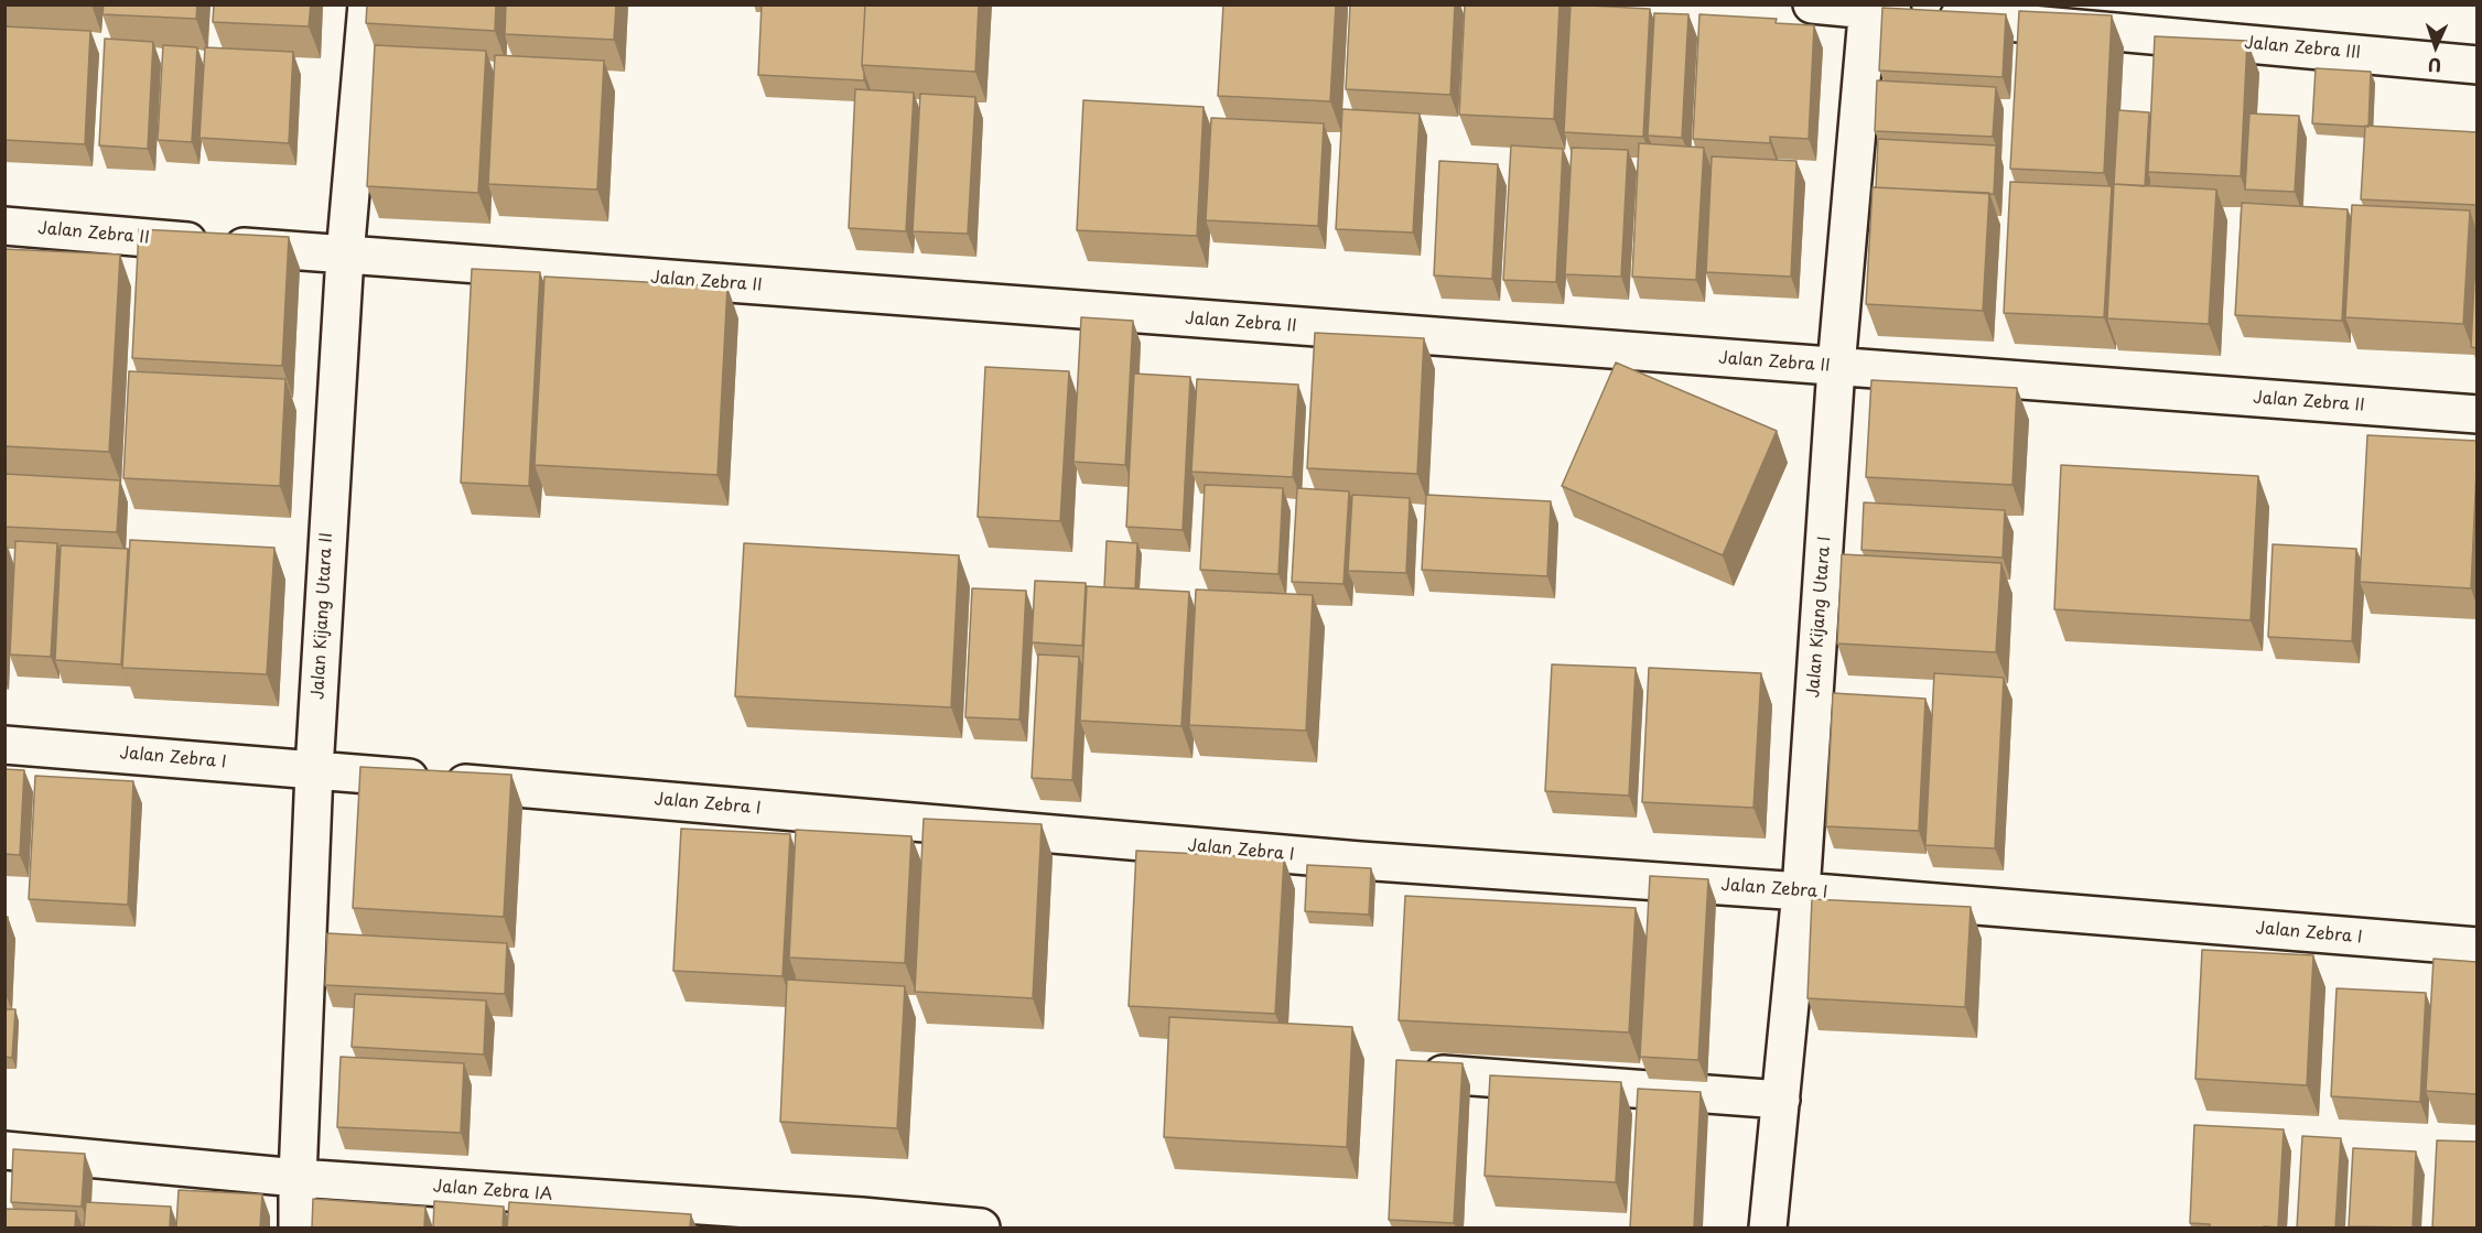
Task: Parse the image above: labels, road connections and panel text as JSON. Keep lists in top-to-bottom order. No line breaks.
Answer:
{"streets":{"street":["Jalan Zebra III","Jalan Zebra II","Jalan Kijang Utara II","Jalan Kijang Utara I","Jalan Zebra I","Jalan Zebra IA"]},"crossings":[["Jalan Zebra III","Jalan Kijang Utara I"],["Jalan Zebra II","Jalan Kijang Utara II"],["Jalan Zebra II","Jalan Kijang Utara I"],["Jalan Kijang Utara II","Jalan Zebra I"],["Jalan Kijang Utara II","Jalan Zebra IA"],["Jalan Kijang Utara I","Jalan Zebra I"]],"north":"bottom"}
